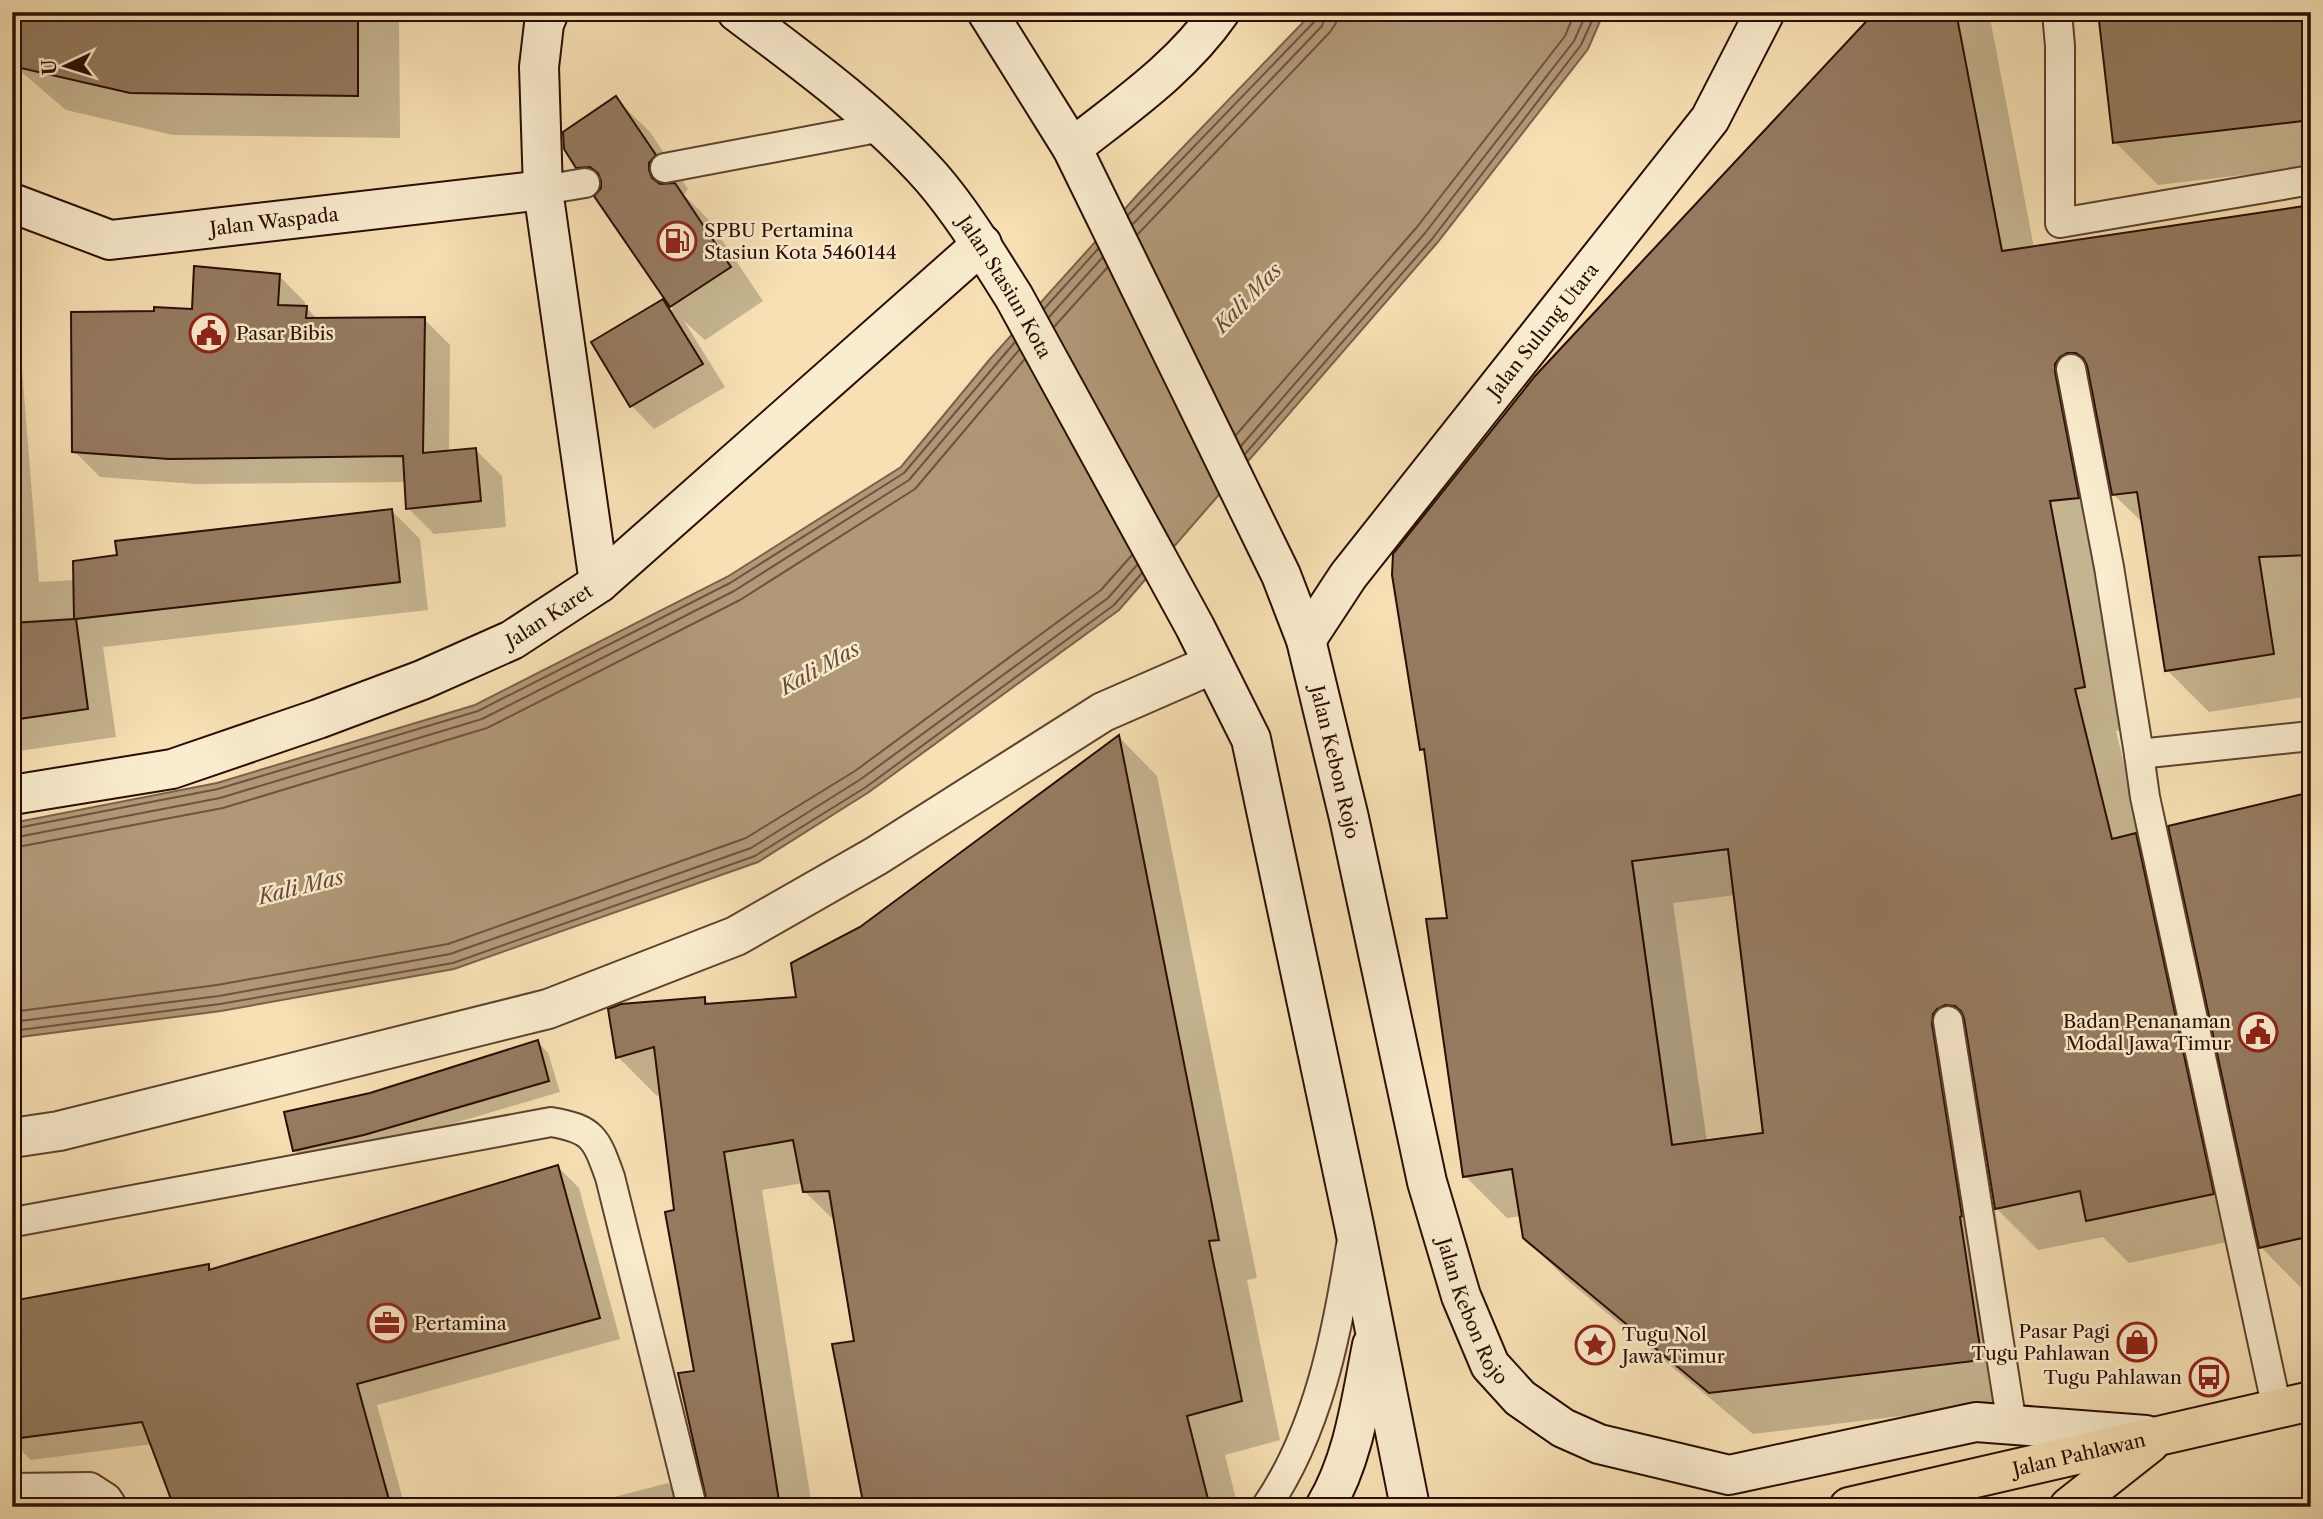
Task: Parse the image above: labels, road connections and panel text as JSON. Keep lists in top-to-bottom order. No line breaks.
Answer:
{"streets":{"main road":["Jalan Pahlawan"],"street":["Jalan Waspada","Jalan Stasiun Kota","Jalan Sulung Utara","Jalan Karet","Jalan Kebon Rojo"]},"crossings":[["Jalan Stasiun Kota","Jalan Karet"],["Jalan Sulung Utara","Jalan Kebon Rojo"],["Jalan Kebon Rojo","Jalan Pahlawan"]],"water":["Kali Mas"],"places":{"fuel station":["SPBU Pertamina Stasiun Kota 5460144"],"public building":["Pasar Bibis","Badan Penanaman Modal Jawa Timur"],"office":["Pertamina"],"shop":["Pasar Pagi Tugu Pahlawan"],"place":["Tugu Nol Jawa Timur"],"bus stop":["Tugu Pahlawan"]},"north":"left"}
